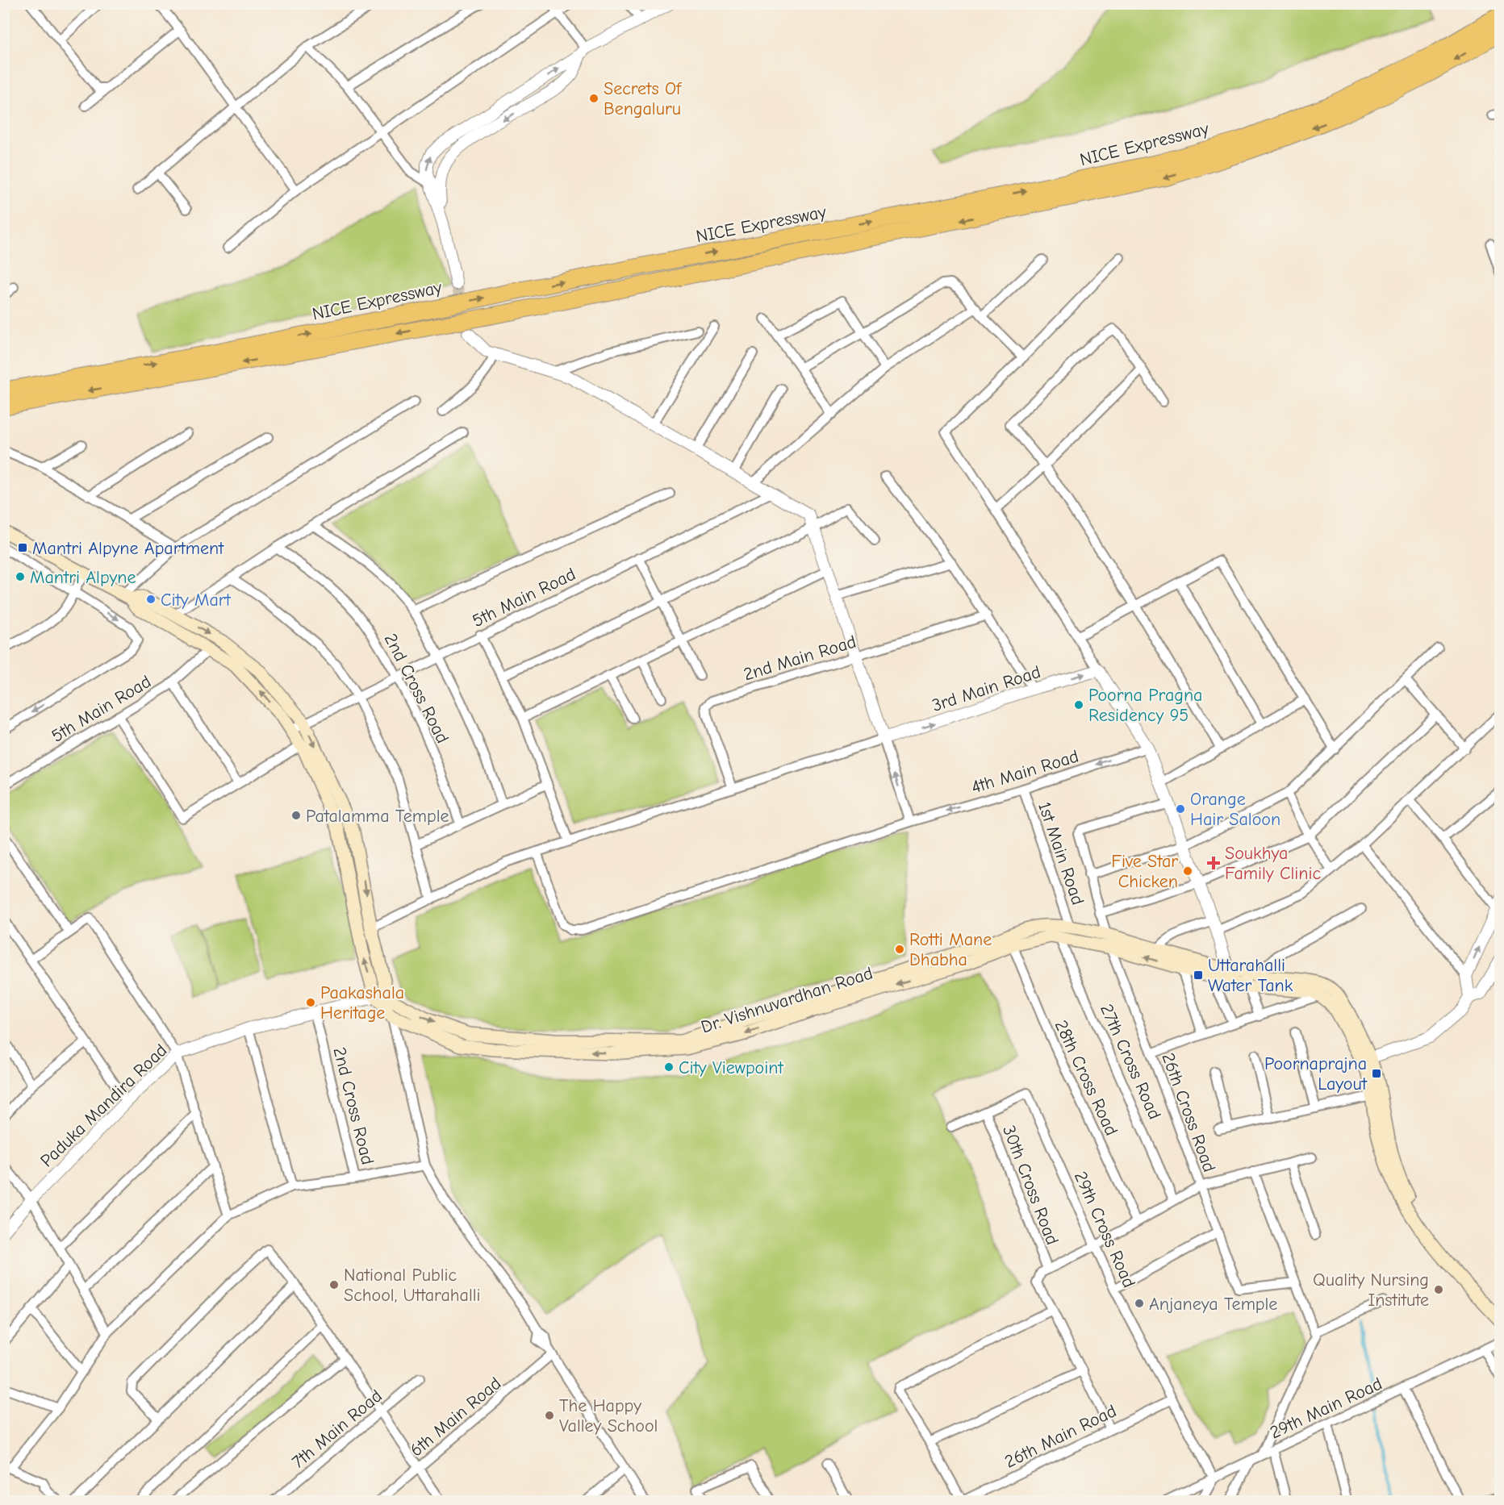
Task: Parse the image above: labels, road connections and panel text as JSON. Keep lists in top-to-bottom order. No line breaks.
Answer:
{"streets":{"highway":["NICE Expressway"],"main road":["Dr. Vishnuvardhan Road"],"street":["5th Main Road","2nd Main Road","2nd Cross Road","3rd Main Road","4th Main Road","1st Main Road","27th Cross Road","28th Cross Road","Paduka Mandira Road","26th Cross Road","30th Cross Road","29th Cross Road","29th Main Road","6th Main Road","7th Main Road","26th Main Road"]},"crossings":[["5th Main Road","2nd Cross Road"],["5th Main Road","Dr. Vishnuvardhan Road"],["2nd Cross Road","Paduka Mandira Road"],["4th Main Road","1st Main Road"],["1st Main Road","Dr. Vishnuvardhan Road"],["Dr. Vishnuvardhan Road","27th Cross Road"],["Dr. Vishnuvardhan Road","28th Cross Road"],["Dr. Vishnuvardhan Road","Paduka Mandira Road"],["Dr. Vishnuvardhan Road","26th Cross Road"],["30th Cross Road","29th Cross Road"],["29th Cross Road","29th Main Road"],["29th Cross Road","26th Main Road"]],"one_way":["3rd Main Road","4th Main Road"],"places":{"other":["Secrets Of Bengaluru","Mantri Alpyne","City Mart","Poorna Pragna Residency 95","Orange Hair Saloon","Patalamma Temple","Five Star Chicken","Rotti Mane Dhabha","Paakashala Heritage","City Viewpoint","National Public School, Uttarahalli","Quality Nursing Institute","Anjaneya Temple","The Happy Valley School"],"transit":["Mantri Alpyne Apartment","Uttarahalli Water Tank","Poornaprajna Layout"],"health":["Soukhya Family Clinic"]}}
